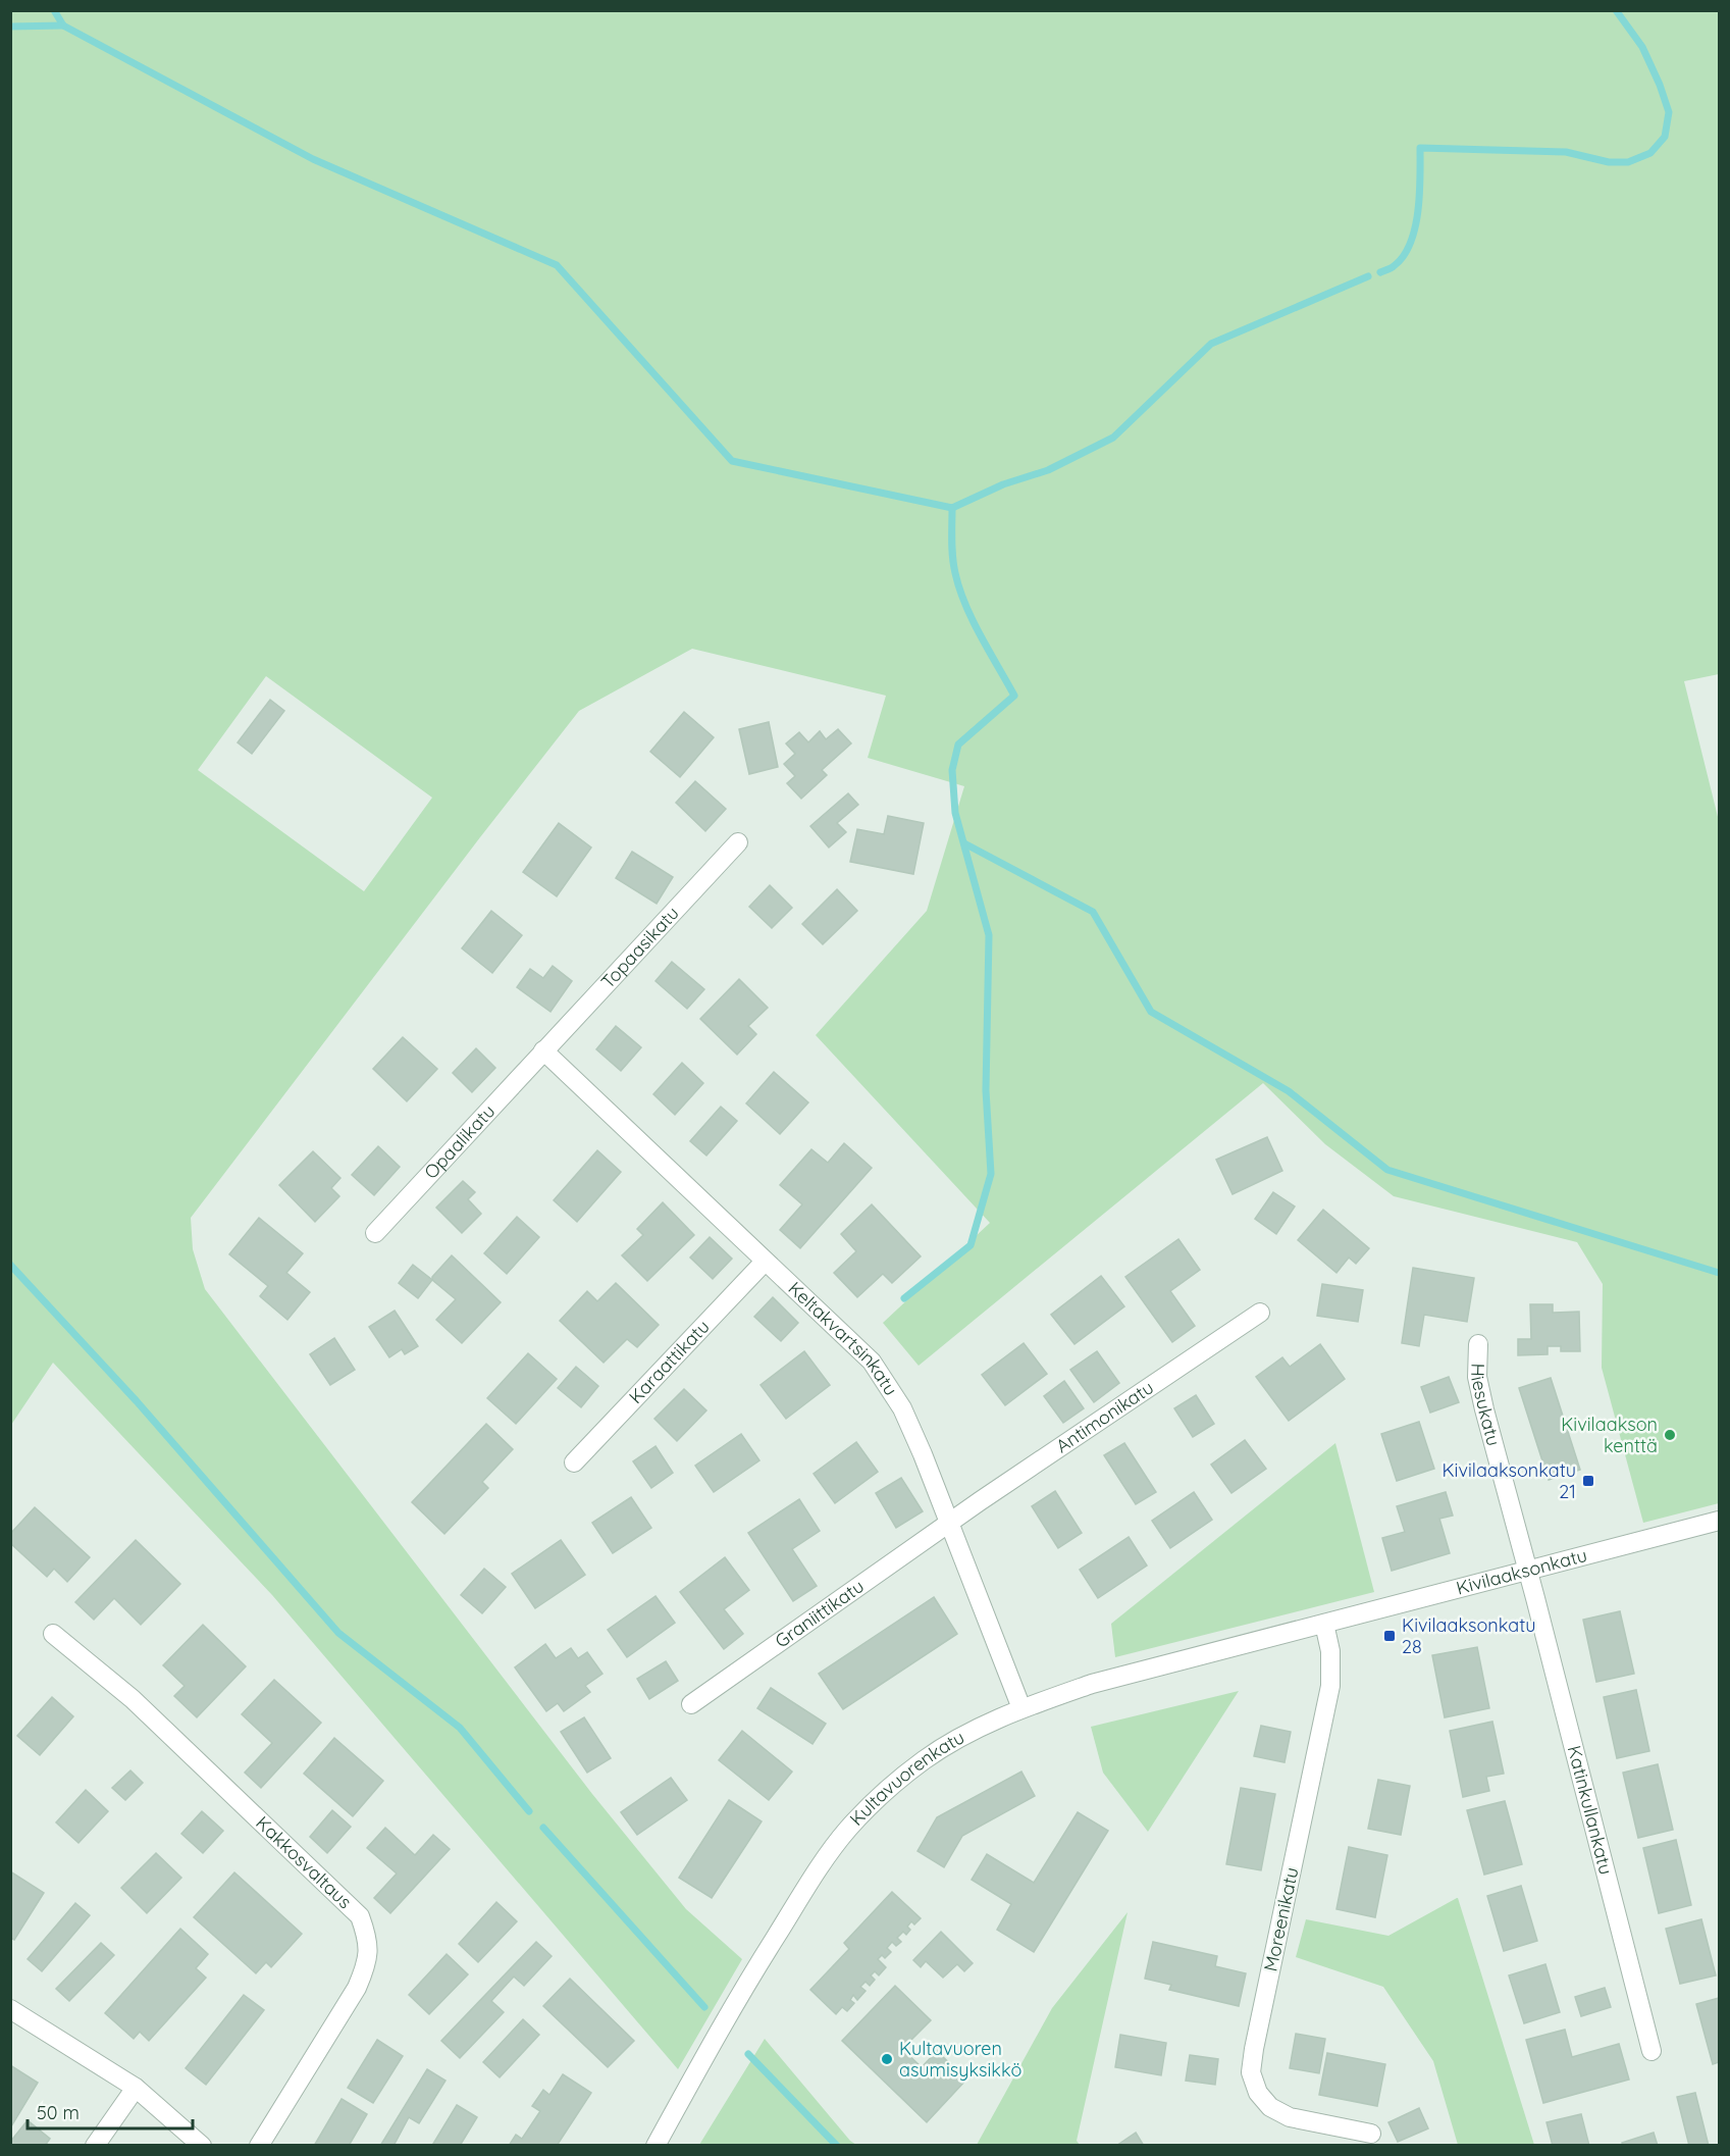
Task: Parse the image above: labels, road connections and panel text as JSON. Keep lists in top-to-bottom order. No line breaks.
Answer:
{"streets":{"street":["Topaasikatu","Opaalikatu","Keltakvartsinkatu","Karaattikatu","Hiesukatu","Antimonikatu","Kivilaaksonkatu","Graniittikatu","Kultavuorenkatu","Katinkullankatu","Kakkosvaltaus","Moreenikatu"]},"crossings":[["Topaasikatu","Opaalikatu"],["Topaasikatu","Keltakvartsinkatu"],["Opaalikatu","Keltakvartsinkatu"],["Keltakvartsinkatu","Karaattikatu"],["Keltakvartsinkatu","Antimonikatu"],["Keltakvartsinkatu","Graniittikatu"],["Keltakvartsinkatu","Kultavuorenkatu"],["Hiesukatu","Kivilaaksonkatu"],["Hiesukatu","Katinkullankatu"],["Antimonikatu","Graniittikatu"],["Kivilaaksonkatu","Kultavuorenkatu"],["Kivilaaksonkatu","Katinkullankatu"],["Kivilaaksonkatu","Moreenikatu"],["Kultavuorenkatu","Moreenikatu"]],"places":{"other":["Kivilaakson kenttä","Kultavuoren asumisyksikkö"],"transit":["Kivilaaksonkatu 21","Kivilaaksonkatu 28"]},"scale_bar":"50 m"}
